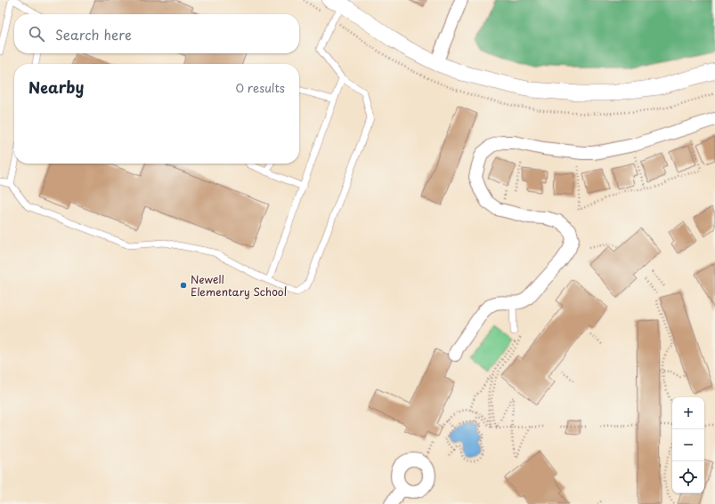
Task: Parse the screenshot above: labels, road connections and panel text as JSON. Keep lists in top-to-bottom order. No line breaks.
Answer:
{"places":["Newell Elementary School"],"page":{"search":"Search here","heading":["Nearby","0 results"],"map_buttons":["+","−"]}}
